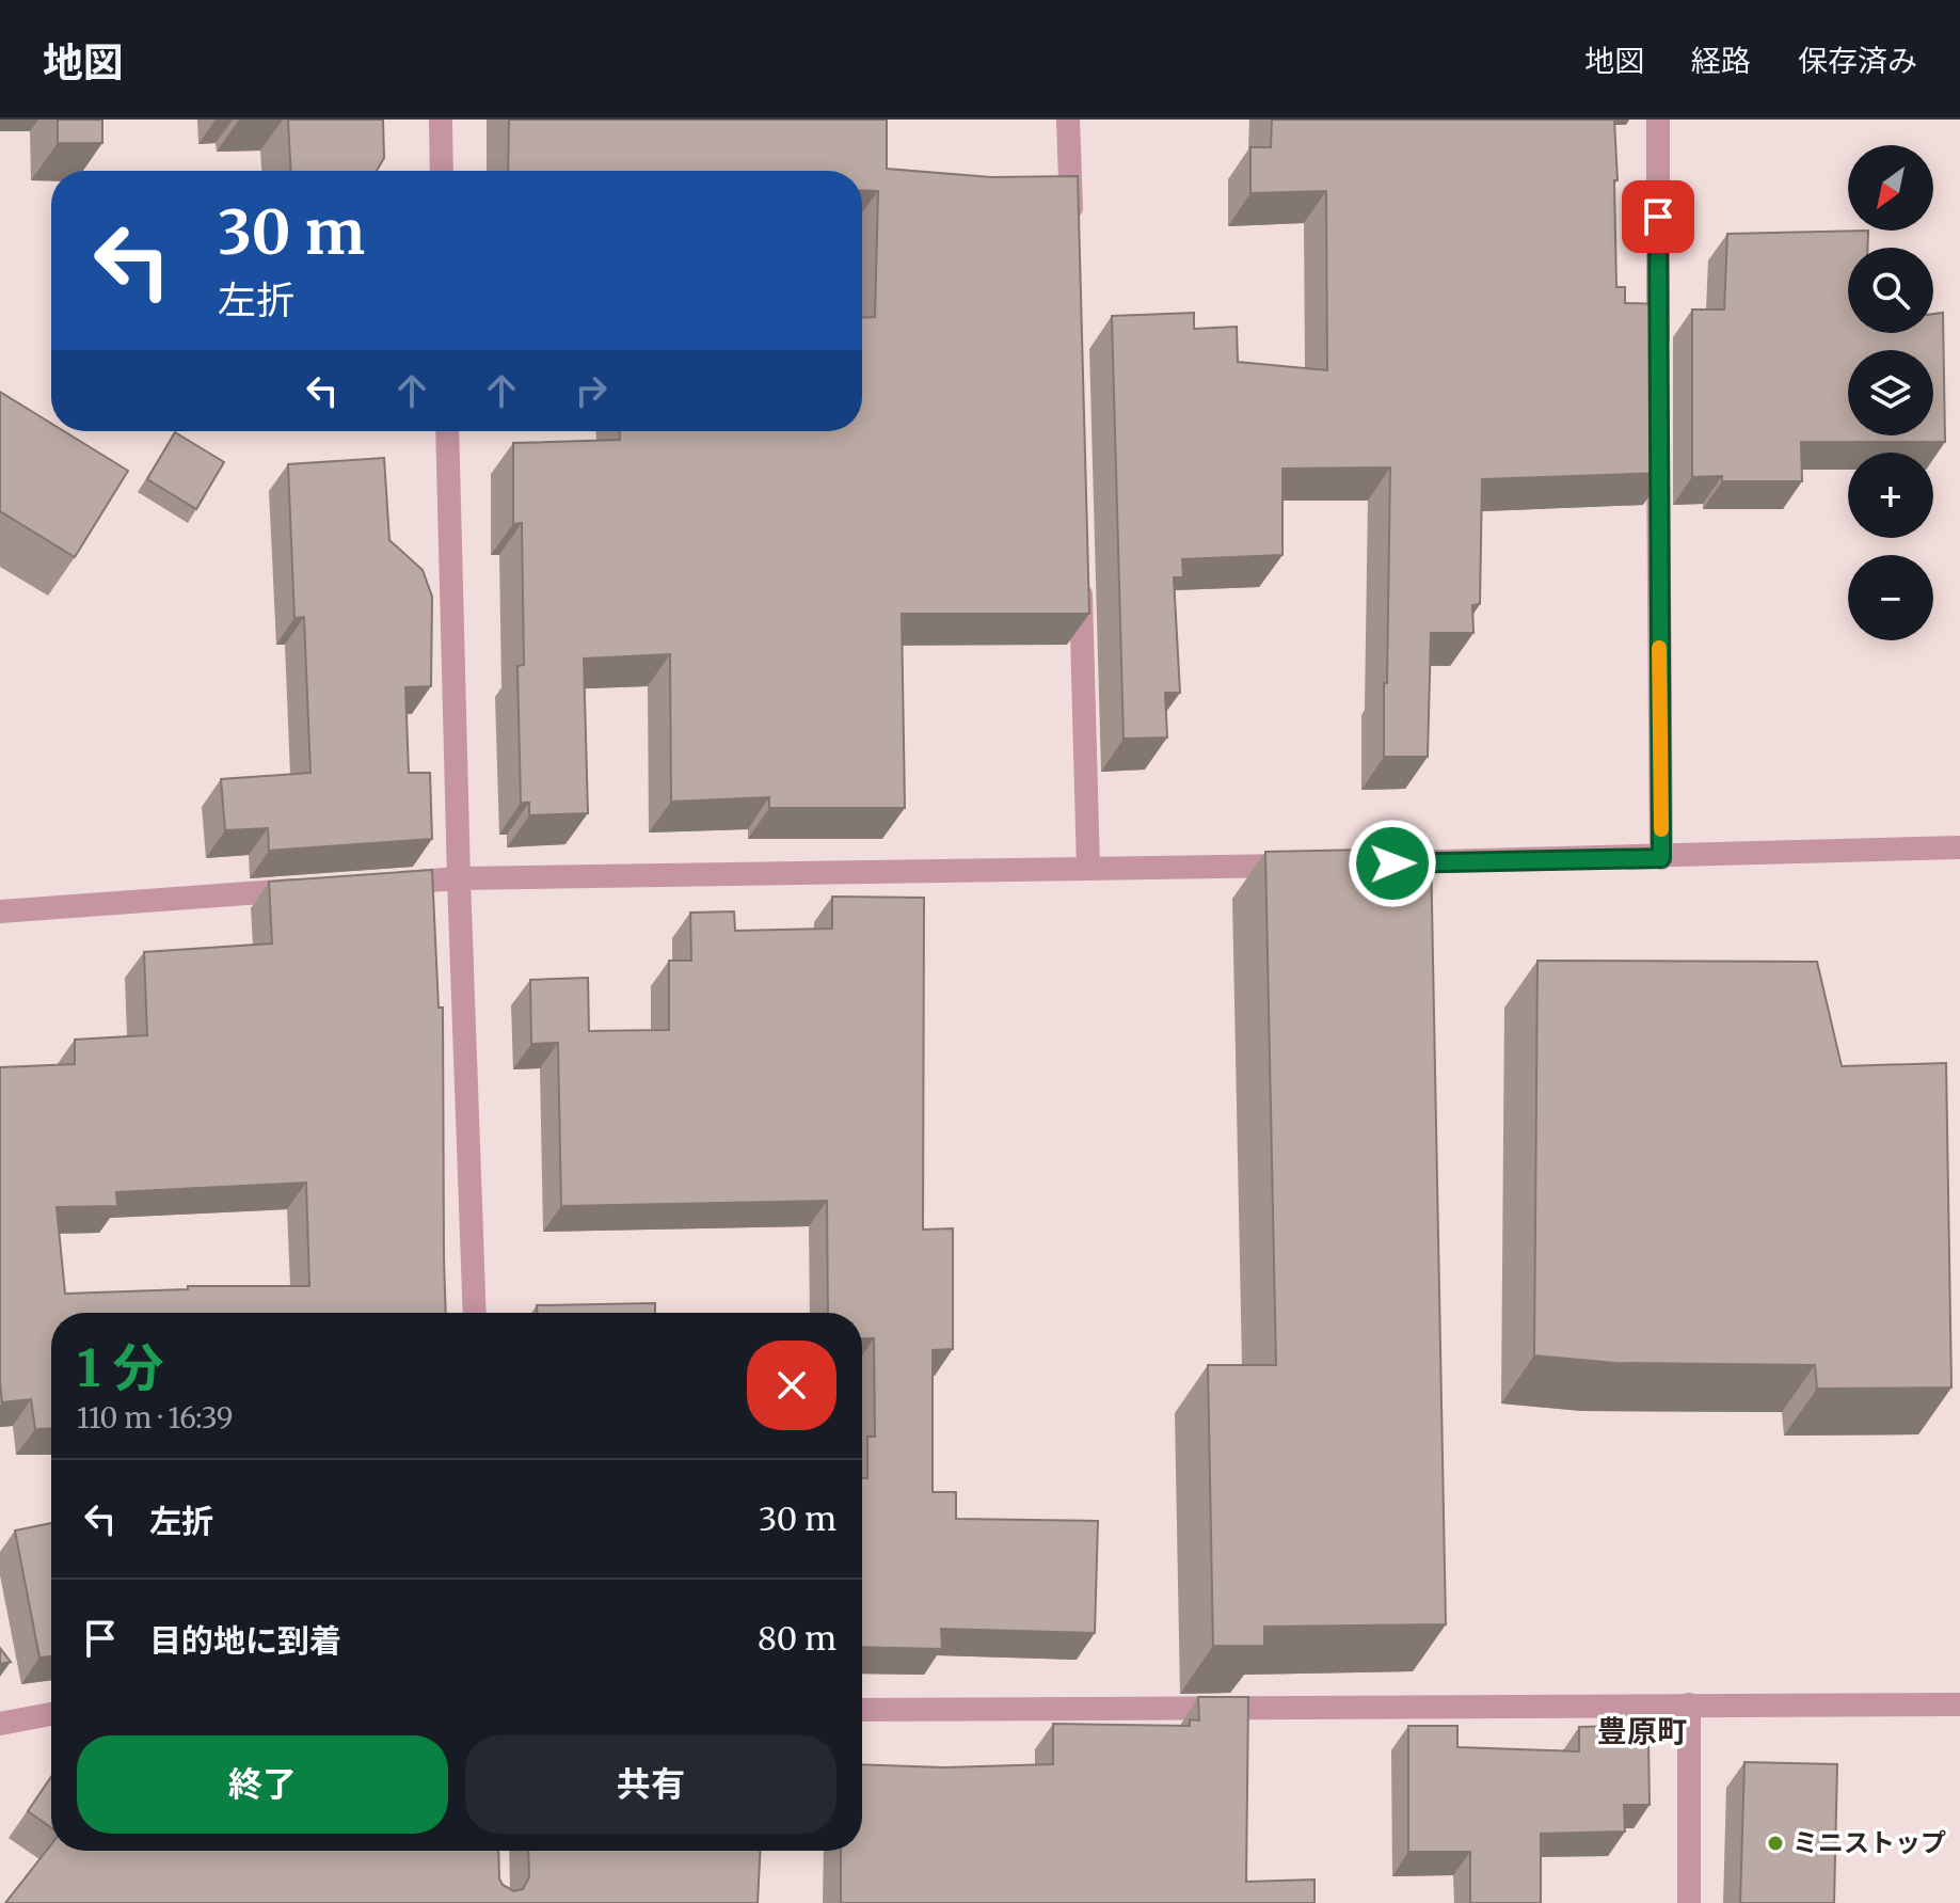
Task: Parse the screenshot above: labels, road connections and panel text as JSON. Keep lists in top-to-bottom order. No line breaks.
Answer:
{"districts":["豊原町"],"places":["ミニストップ"],"north":"bottom left","page":{"header":"地図","nav":["地図","経路","保存済み"],"map_buttons":["+","−"],"turn":["30 m","左折"],"heading":["1 分","110 m · 16:39"],"list":[{"name":"左折","value":"30 m"},{"name":"目的地に到着","value":"80 m"}],"buttons":["終了","共有"]}}
